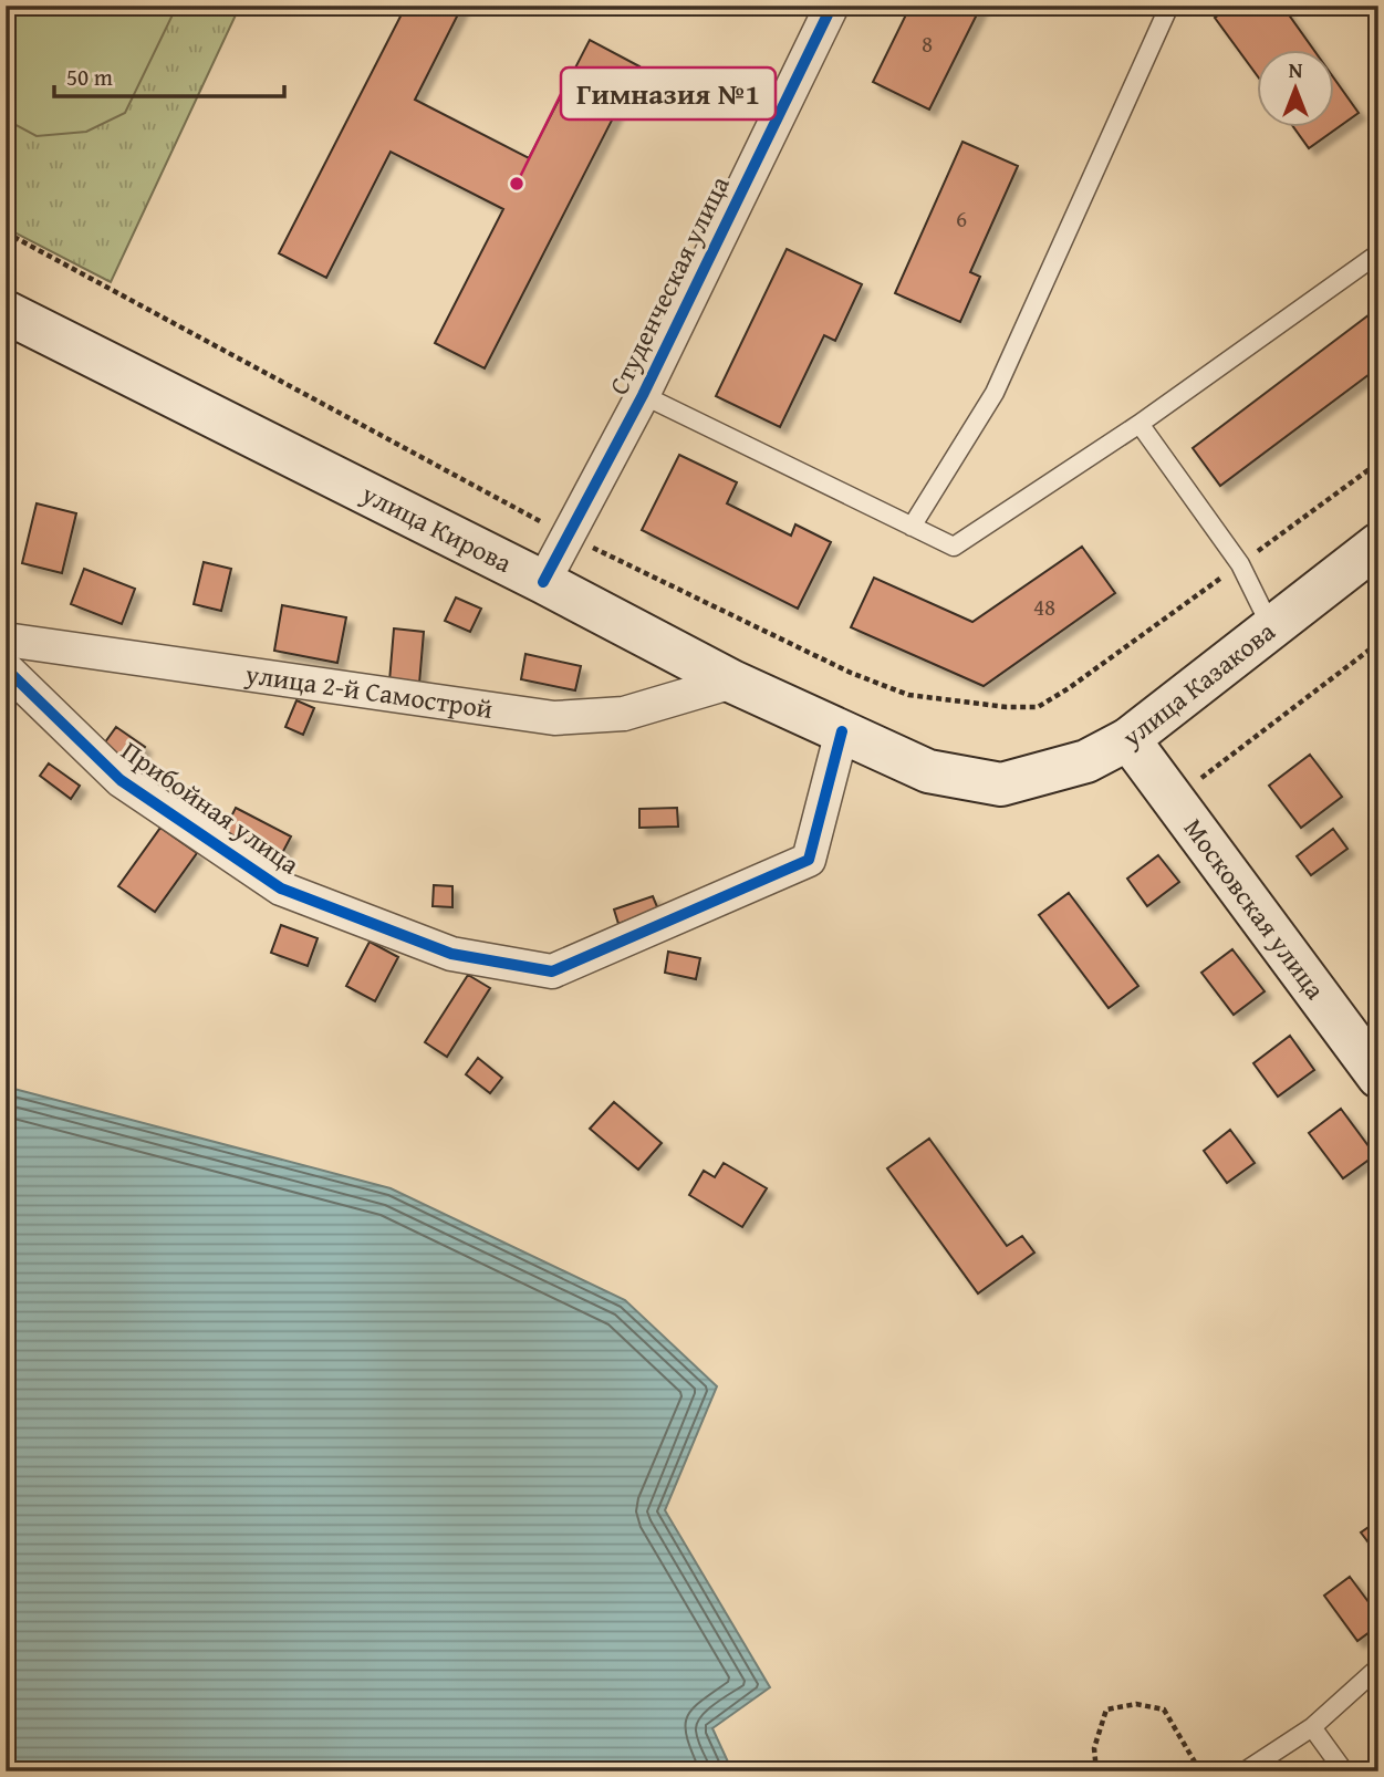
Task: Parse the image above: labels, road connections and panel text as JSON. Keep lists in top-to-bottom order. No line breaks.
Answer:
{"streets":{"main road":["улица Кирова","улица Казакова","Московская улица"],"street":["Студенческая улица","улица 2-й Самострой","Прибойная улица"]},"crossings":[["Студенческая улица","улица Кирова"],["улица Кирова","улица Казакова"],["улица Кирова","улица 2-й Самострой"],["улица Кирова","Прибойная улица"],["улица Казакова","Московская улица"]],"places":["Гимназия №1"],"house_numbers":["8","6","48"],"scale_bar":"50 m","north":"top"}
